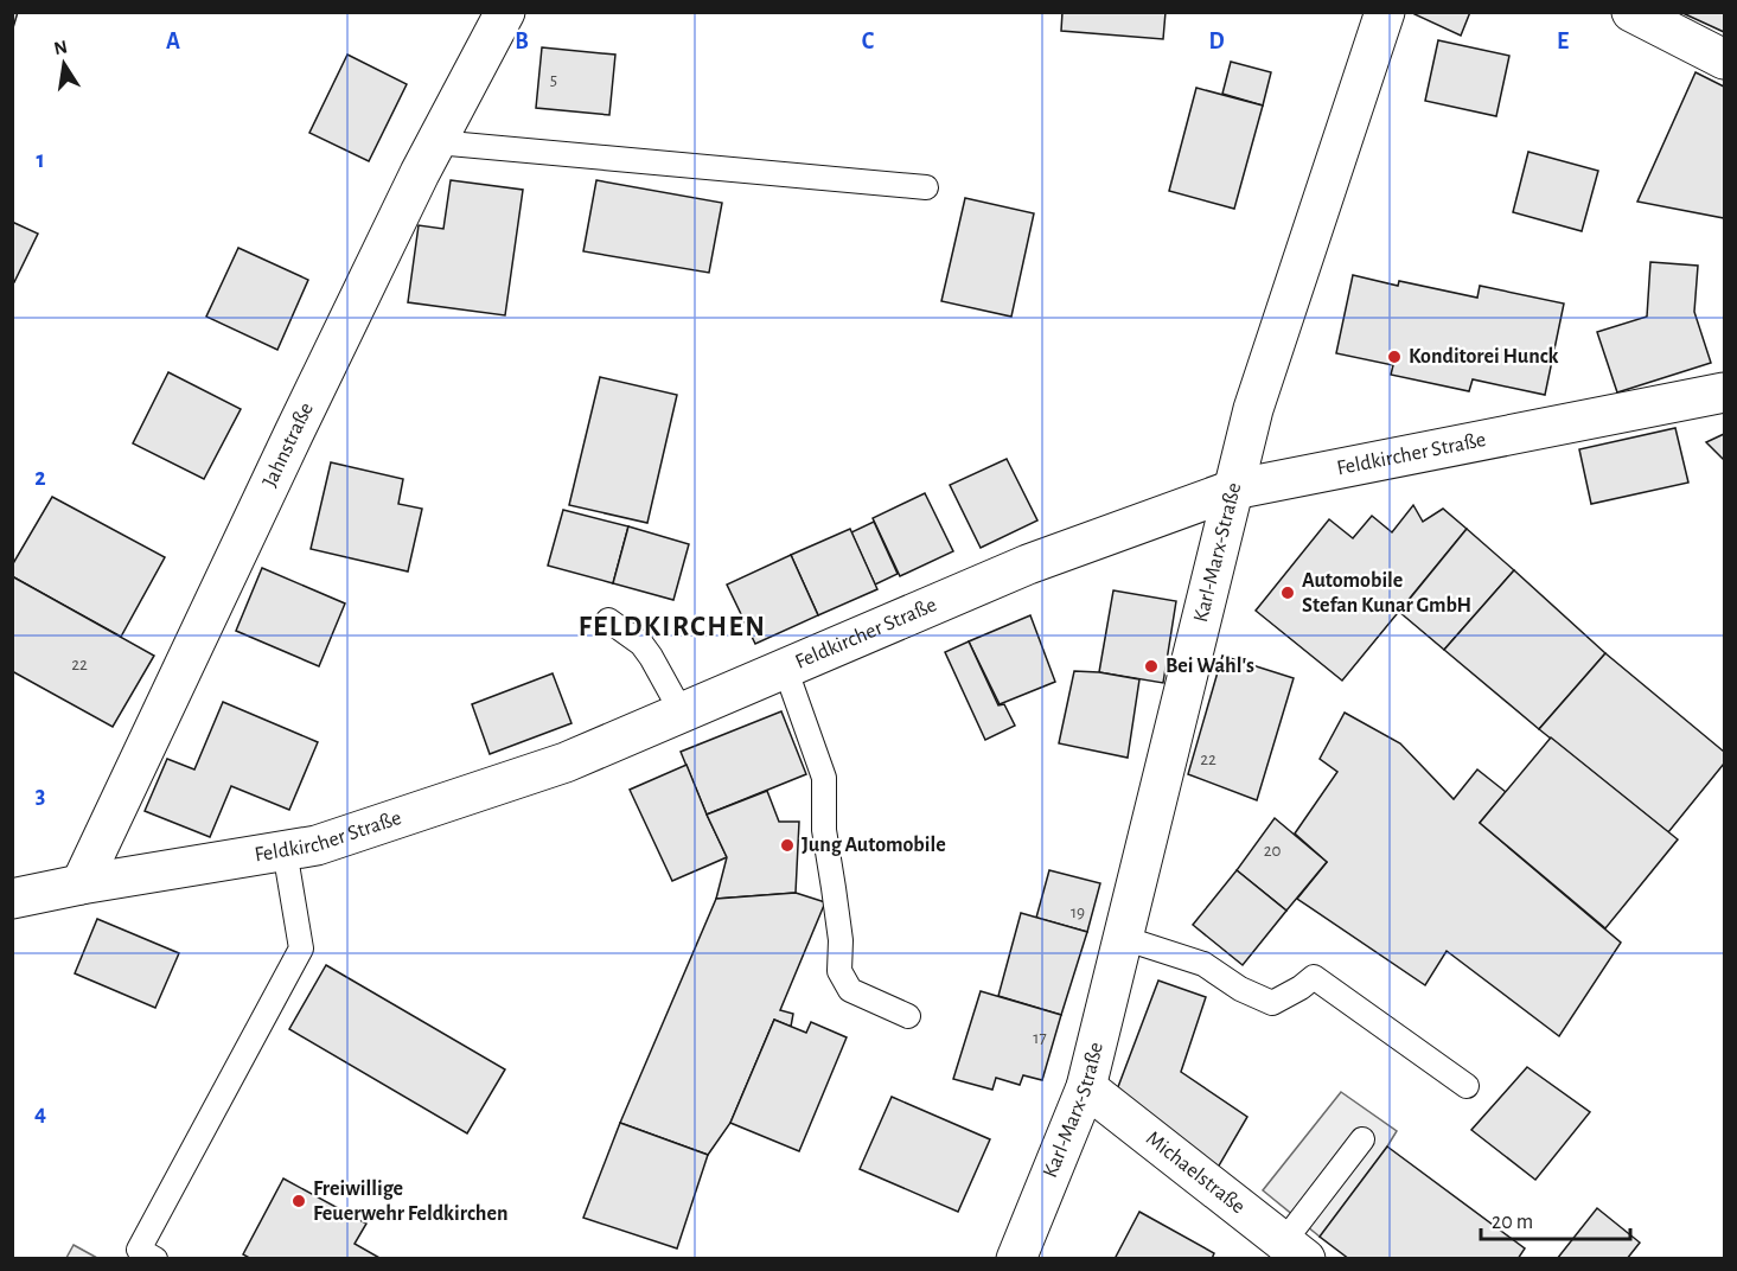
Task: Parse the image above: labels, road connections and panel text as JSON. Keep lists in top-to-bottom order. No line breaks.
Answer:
{"streets":{"street":["Jahnstraße","Feldkircher Straße","Karl-Marx-Straße","Michaelstraße"]},"crossings":[["Jahnstraße","Feldkircher Straße"],["Feldkircher Straße","Karl-Marx-Straße"],["Karl-Marx-Straße","Michaelstraße"]],"districts":["FELDKIRCHEN"],"places":["Konditorei Hunck","Automobile Stefan Kunar GmbH","Bei Wahl's","Jung Automobile","Freiwillige Feuerwehr Feldkirchen"],"house_numbers":["5","22","22","20","19","17"],"scale_bar":"20 m","north":"top","grid":{"columns":["A","B","C","D","E"],"rows":["1","2","3","4"]}}
